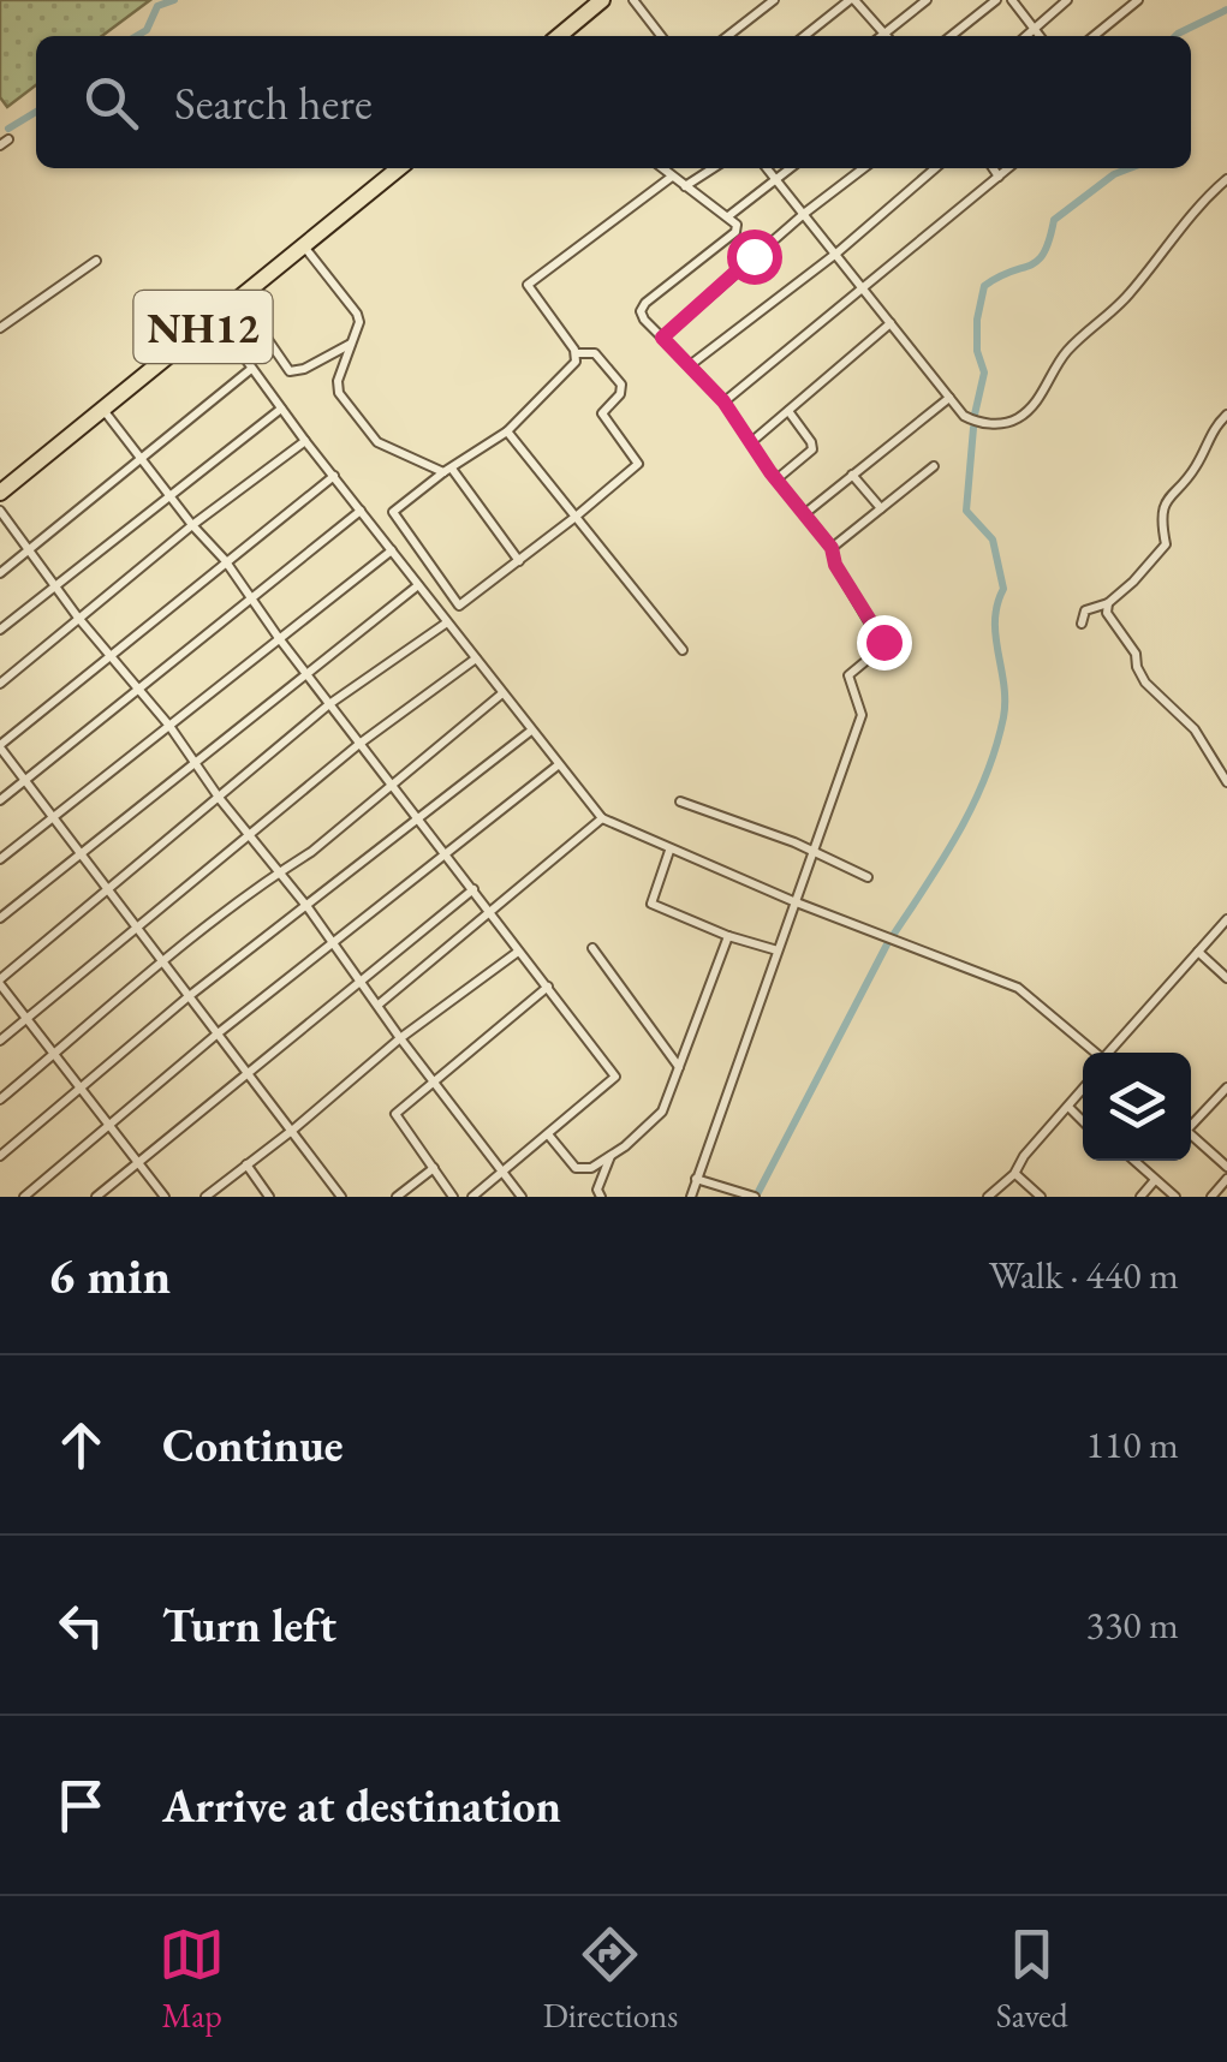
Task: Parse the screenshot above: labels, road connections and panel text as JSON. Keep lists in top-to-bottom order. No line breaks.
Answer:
{"streets":{"highway":["NH12"]},"page":{"search":"Search here","heading":["6 min","Walk · 440 m"],"list":[["Continue","110 m"],["Turn left","330 m"],"Arrive at destination"],"nav":["Map","Directions","Saved"]}}
